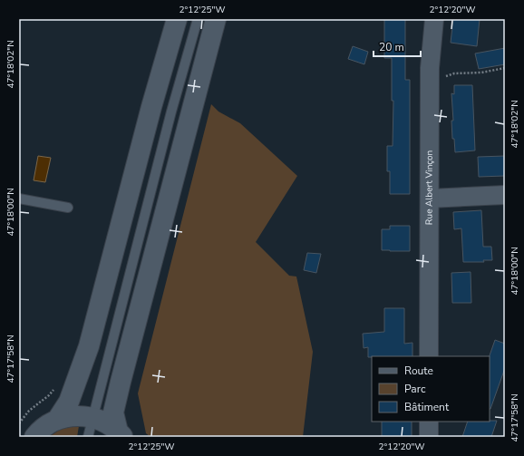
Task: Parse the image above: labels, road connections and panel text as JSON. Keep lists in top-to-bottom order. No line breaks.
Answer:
{"streets":{"street":["Rue Albert Vinçon"]},"legend":["Route","Parc","Bâtiment"],"scale_bar":"20 m","coordinates":["2°12'25\"W","2°12'20\"W","47°18'02\"N","47°18'00\"N","47°17'58\"N"]}
